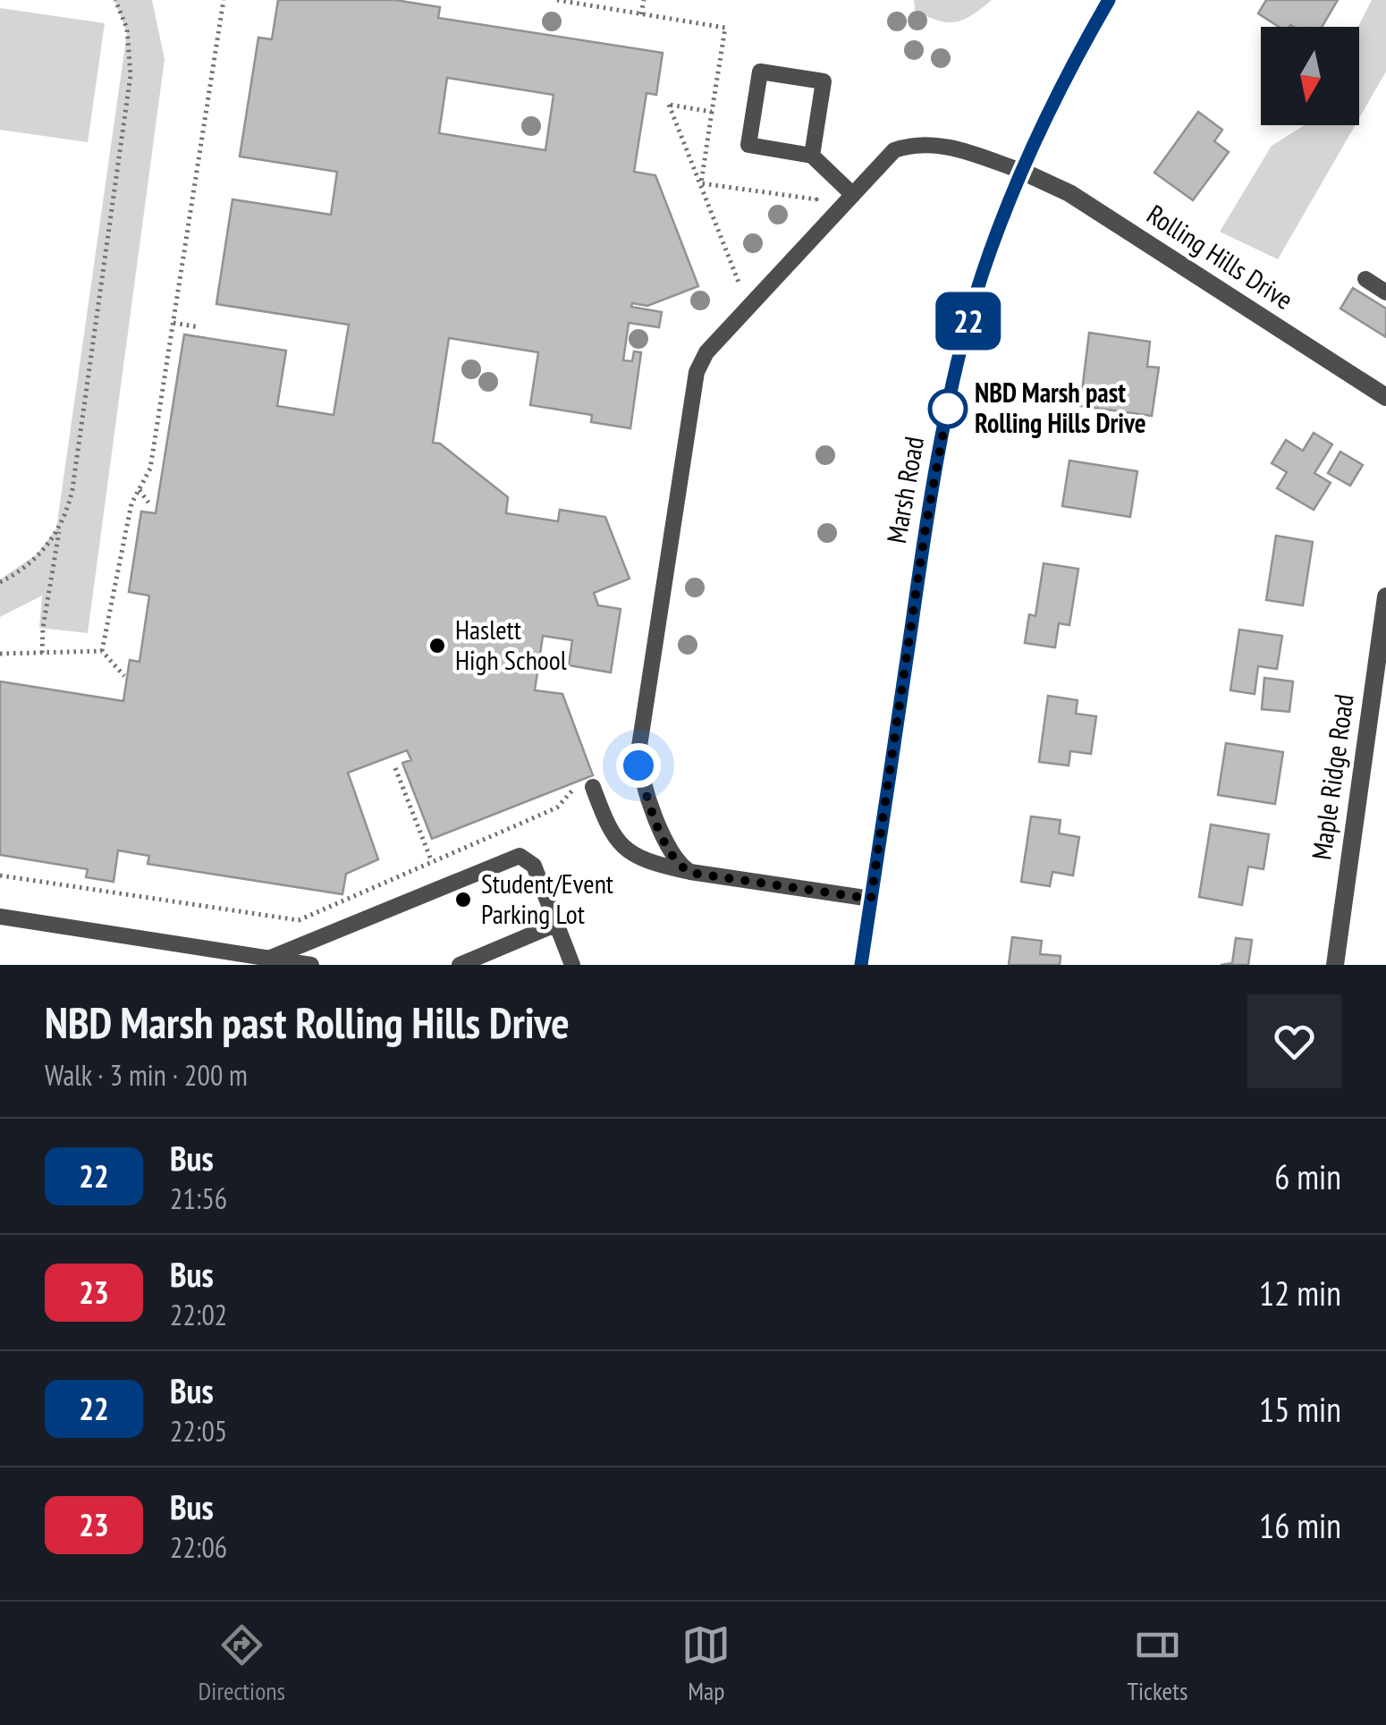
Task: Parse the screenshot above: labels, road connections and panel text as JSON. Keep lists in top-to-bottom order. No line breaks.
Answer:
{"streets":{"main road":["Marsh Road"],"street":["Rolling Hills Drive","Maple Ridge Road"]},"crossings":[["Rolling Hills Drive","Marsh Road"]],"places":["NBD Marsh past Rolling Hills Drive","Haslett High School","Student/Event Parking Lot"],"lines":["bus line 22"],"north":"bottom","page":{"on_map":"22","heading":["NBD Marsh past Rolling Hills Drive","Walk · 3 min · 200 m"],"list":[{"mark":"22","name":"Bus","note":"21:56","value":"6 min"},{"mark":"23","name":"Bus","note":"22:02","value":"12 min"},{"mark":"22","name":"Bus","note":"22:05","value":"15 min"},{"mark":"23","name":"Bus","note":"22:06","value":"16 min"}],"tabs":["Directions","Map","Tickets"]}}
